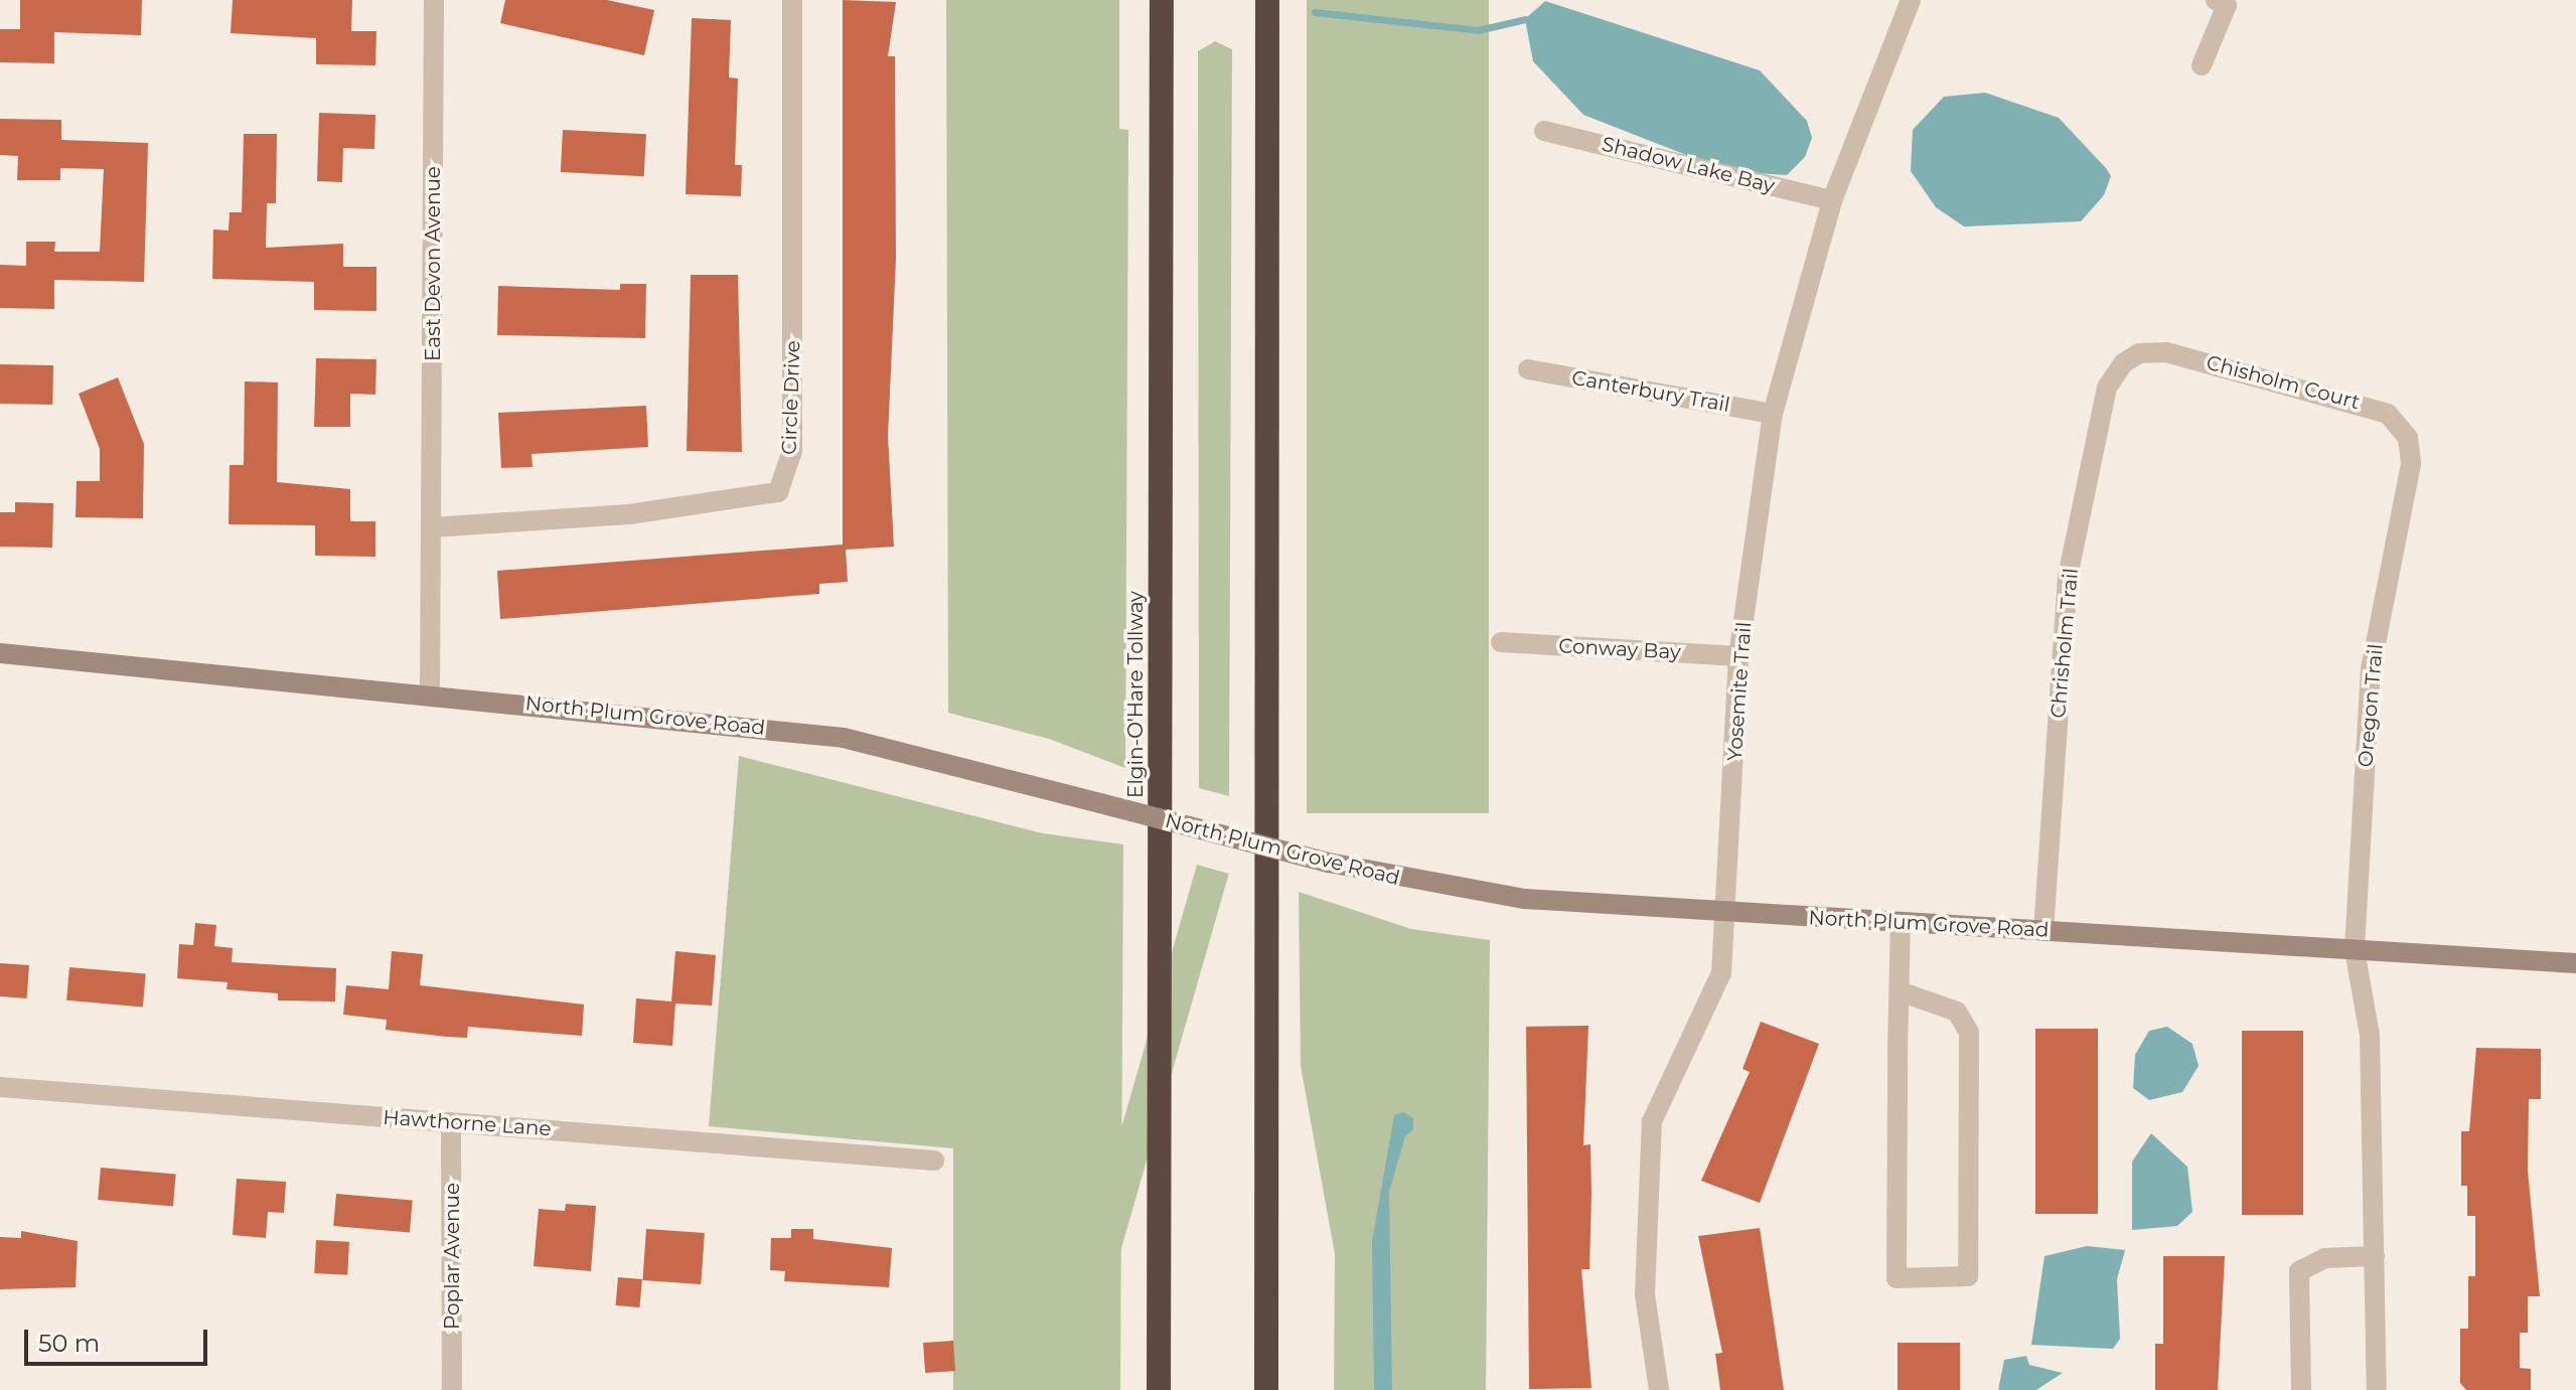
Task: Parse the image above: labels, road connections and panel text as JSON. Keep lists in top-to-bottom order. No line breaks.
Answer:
{"streets":{"highway":["Elgin-O'Hare Tollway"],"street":["Shadow Lake Bay","East Devon Avenue","Chisholm Court","Canterbury Trail","Circle Drive","Chrisholm Trail","Conway Bay","Yosemite Trail","Oregon Trail","North Plum Grove Road","Hawthorne Lane","Poplar Avenue"]},"crossings":[["Shadow Lake Bay","Yosemite Trail"],["East Devon Avenue","Circle Drive"],["East Devon Avenue","North Plum Grove Road"],["Chisholm Court","Chrisholm Trail"],["Chisholm Court","Oregon Trail"],["Canterbury Trail","Yosemite Trail"],["Chrisholm Trail","North Plum Grove Road"],["Conway Bay","Yosemite Trail"],["Yosemite Trail","North Plum Grove Road"],["Oregon Trail","North Plum Grove Road"],["Hawthorne Lane","Poplar Avenue"]],"scale_bar":"50 m"}
